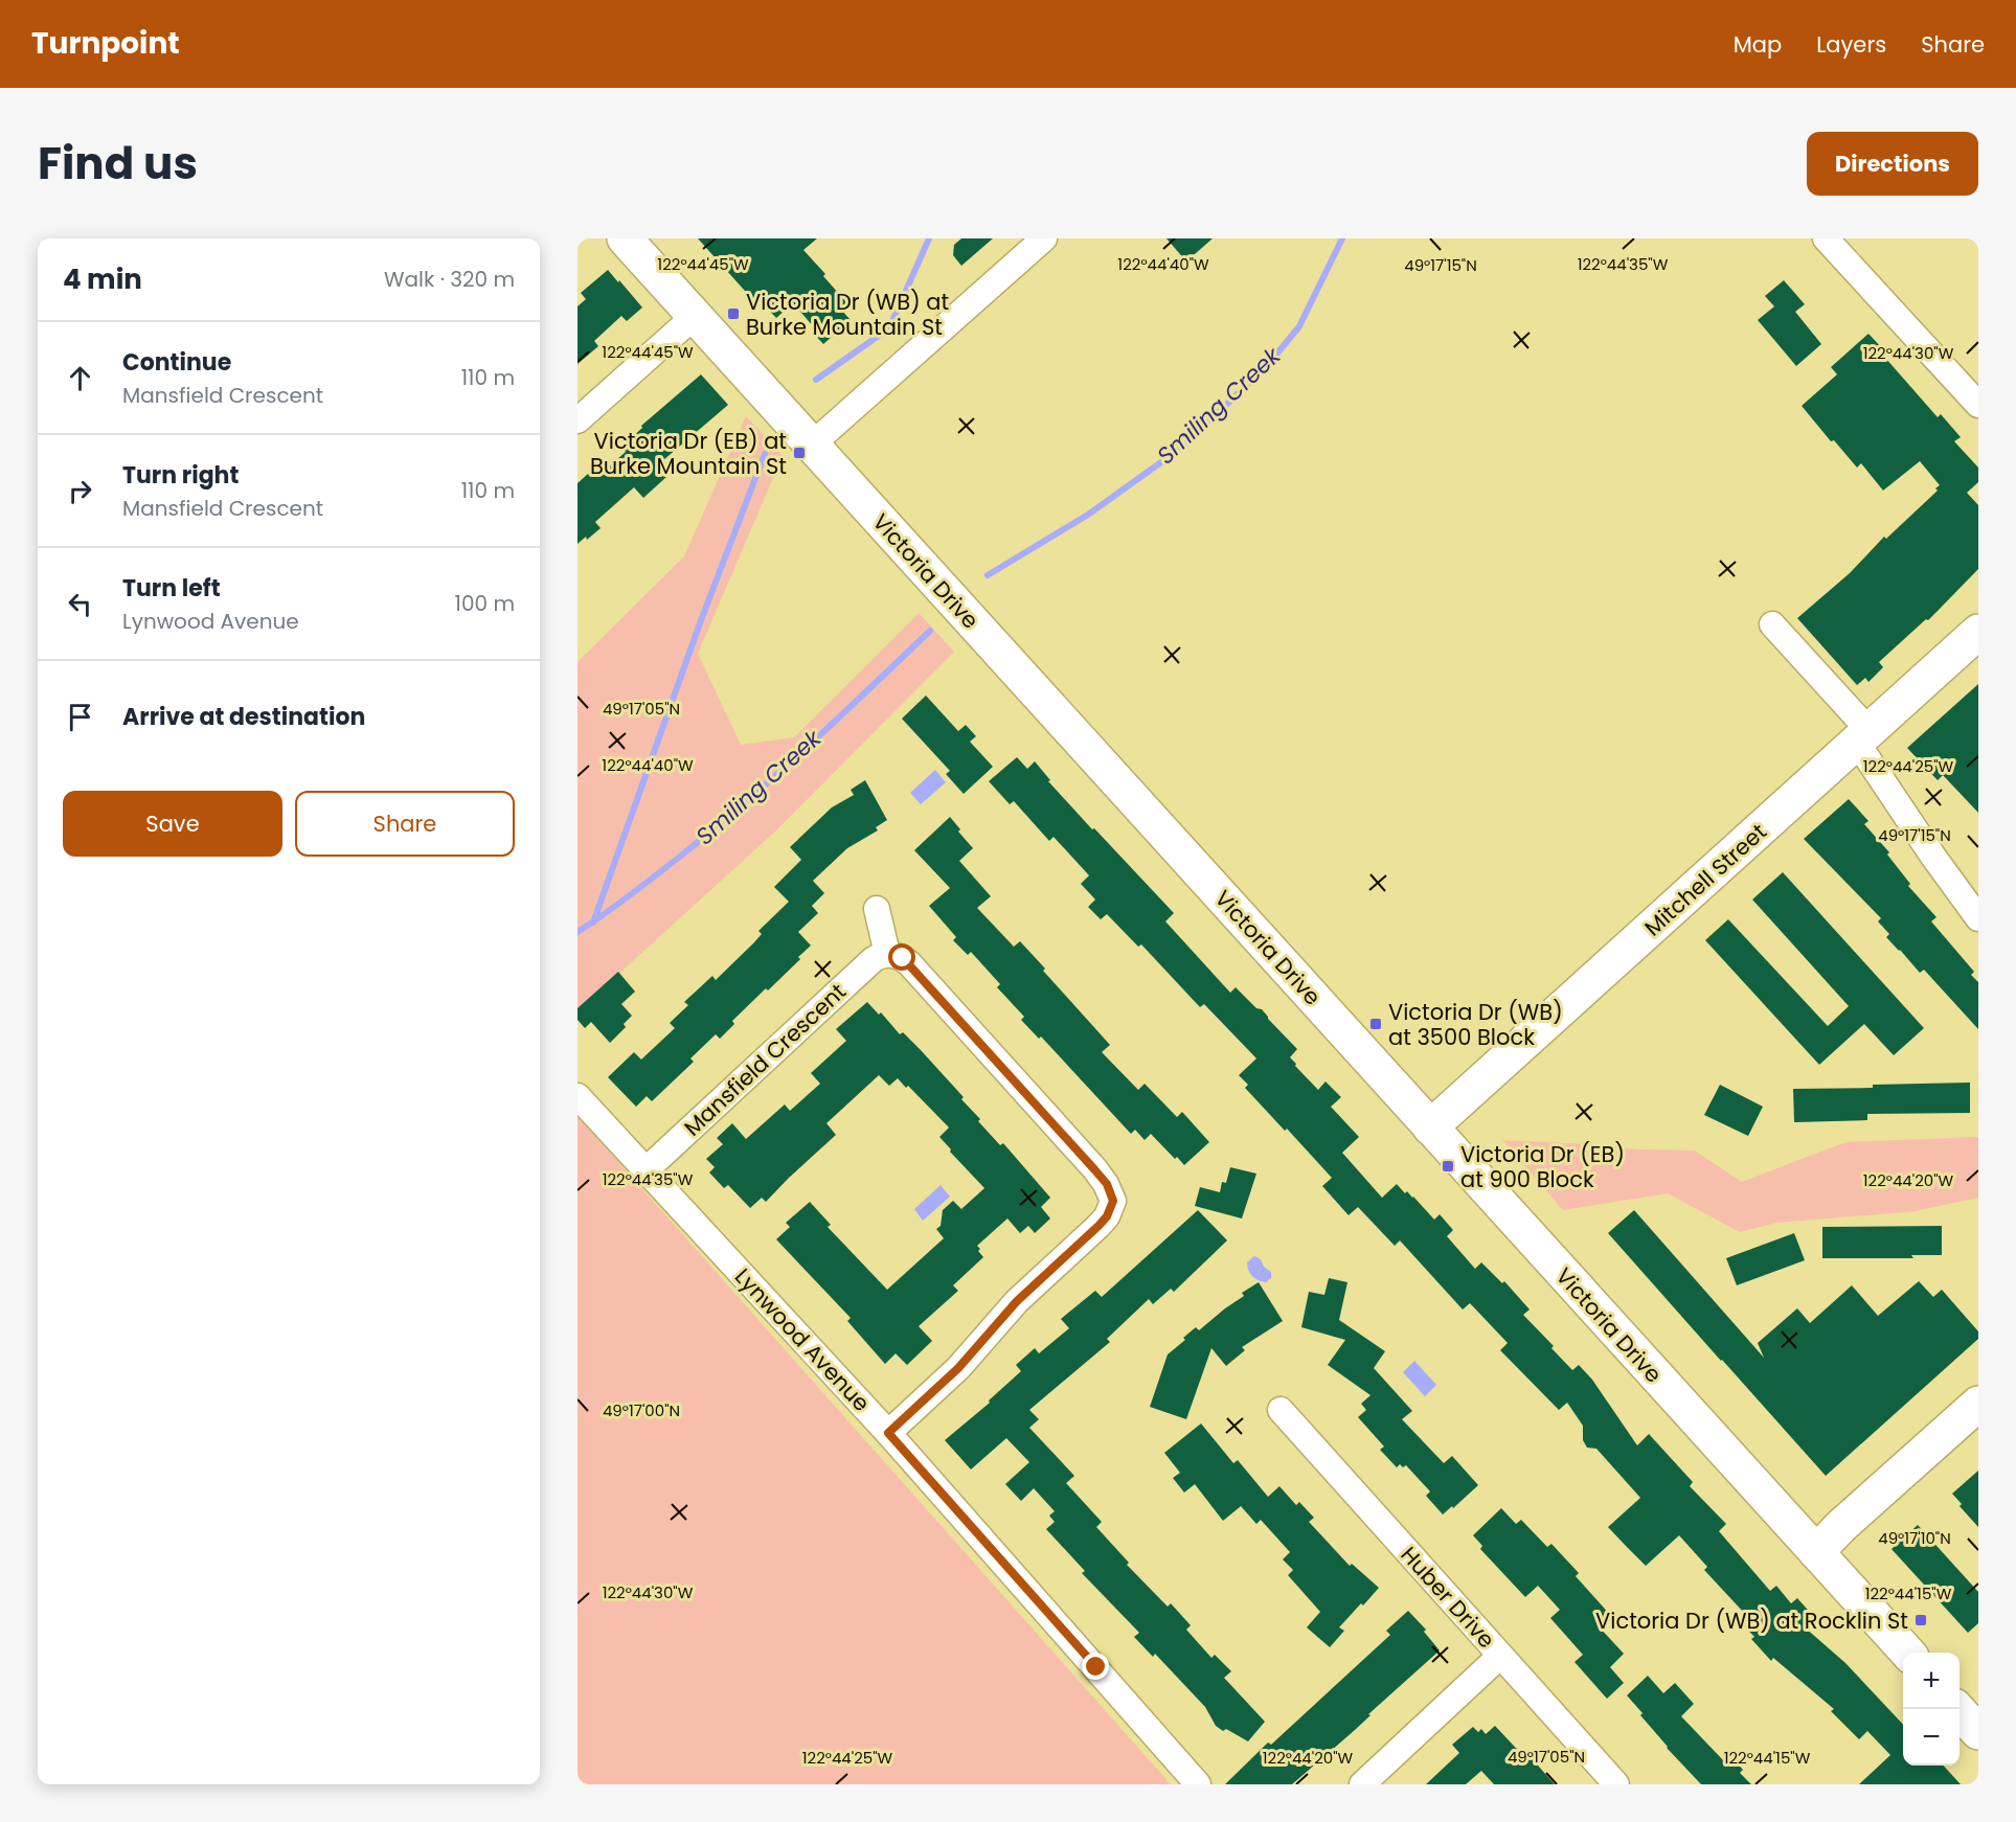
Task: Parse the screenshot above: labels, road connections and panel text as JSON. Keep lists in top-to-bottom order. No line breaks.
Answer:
{"streets":{"main road":["Victoria Drive","Mitchell Street"],"street":["Mansfield Crescent","Lynwood Avenue","Huber Drive"]},"crossings":[["Victoria Drive","Mitchell Street"],["Mansfield Crescent","Lynwood Avenue"]],"water":["Smiling Creek"],"places":{"transit":["Victoria Dr (WB) at Burke Mountain St","Victoria Dr (EB) at Burke Mountain St","Victoria Dr (WB) at 3500 Block","Victoria Dr (EB) at 900 Block","Victoria Dr (WB) at Rocklin St"]},"page":{"header":"Turnpoint","nav":["Map","Layers","Share"],"title":"Find us","buttons":["Directions",["Save","Share"]],"heading":["4 min","Walk · 320 m"],"list":[["Continue","Mansfield Crescent","110 m"],["Turn right","Mansfield Crescent","110 m"],["Turn left","Lynwood Avenue","100 m"],"Arrive at destination"],"map_buttons":["+","−"]},"coordinates":["122°44'40\"W","122°44'45\"W","122°44'35\"W","49°17'15\"N","122°44'30\"W","49°17'05\"N","122°44'25\"W","122°44'20\"W","49°17'00\"N","49°17'10\"N","122°44'15\"W"]}
